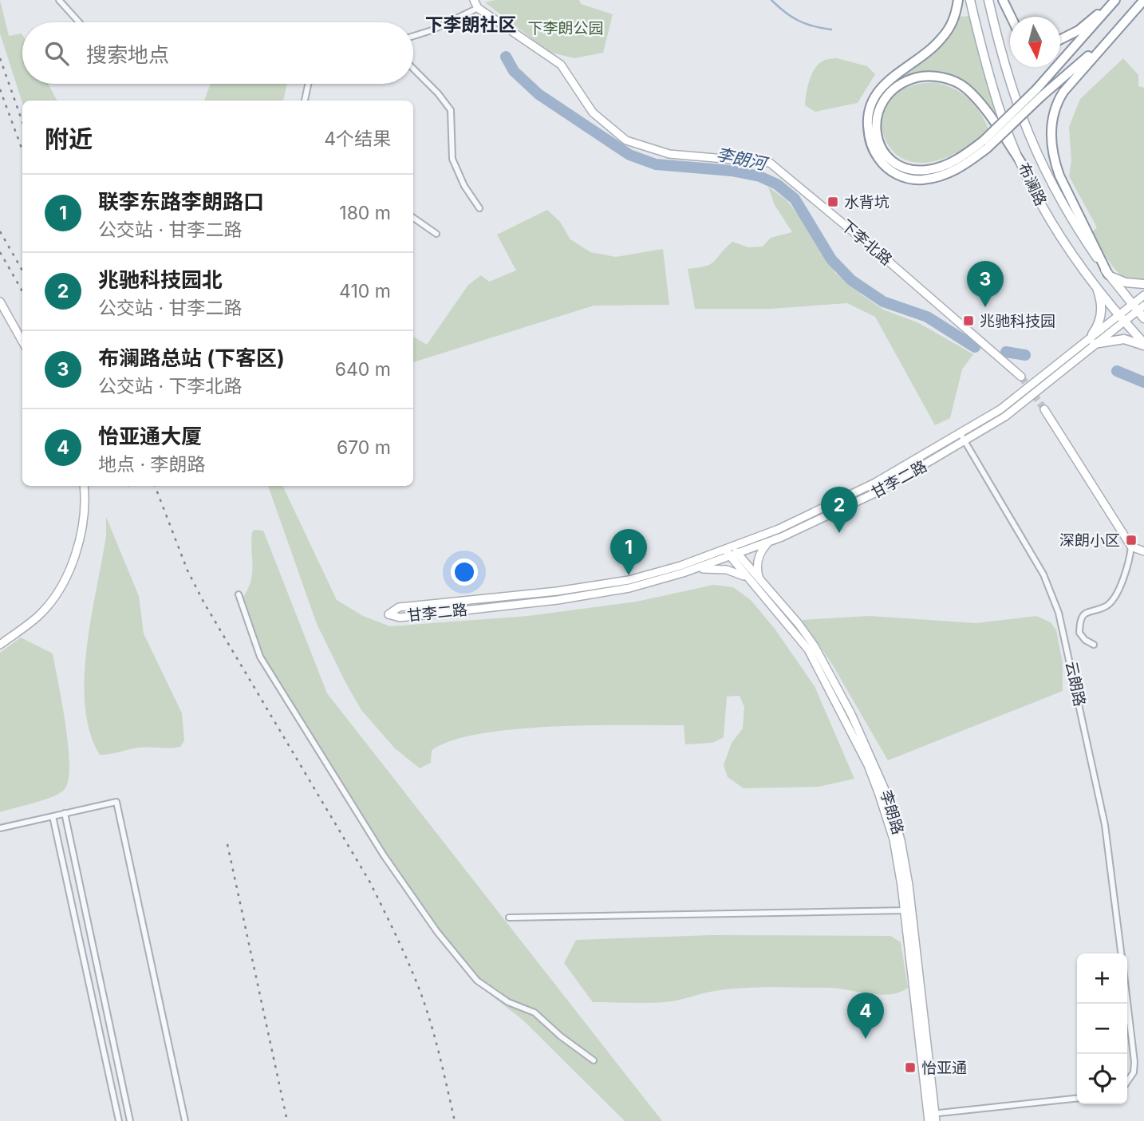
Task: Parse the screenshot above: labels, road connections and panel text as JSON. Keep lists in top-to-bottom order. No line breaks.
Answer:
{"streets":{"main road":["布澜路"],"street":["下李北路","甘李二路","云朗路","李朗路"]},"crossings":[["布澜路","甘李二路"],["甘李二路","云朗路"],["甘李二路","李朗路"]],"districts":["下李朗社区"],"water":["李朗河"],"parks":["下李朗公园"],"places":{"transit":["水背坑","兆驰科技园","深朗小区","怡亚通"]},"north":"bottom","page":{"search":"搜索地点","heading":["附近","4个结果"],"list":[{"mark":"1","name":"联李东路李朗路口","note":"公交站 · 甘李二路","value":"180 m"},{"mark":"2","name":"兆驰科技园北","note":"公交站 · 甘李二路","value":"410 m"},{"mark":"3","name":"布澜路总站 (下客区)","note":"公交站 · 下李北路","value":"640 m"},{"mark":"4","name":"怡亚通大厦","note":"地点 · 李朗路","value":"670 m"}],"pins":["3","2","1","4"],"map_buttons":["+","−"]}}
